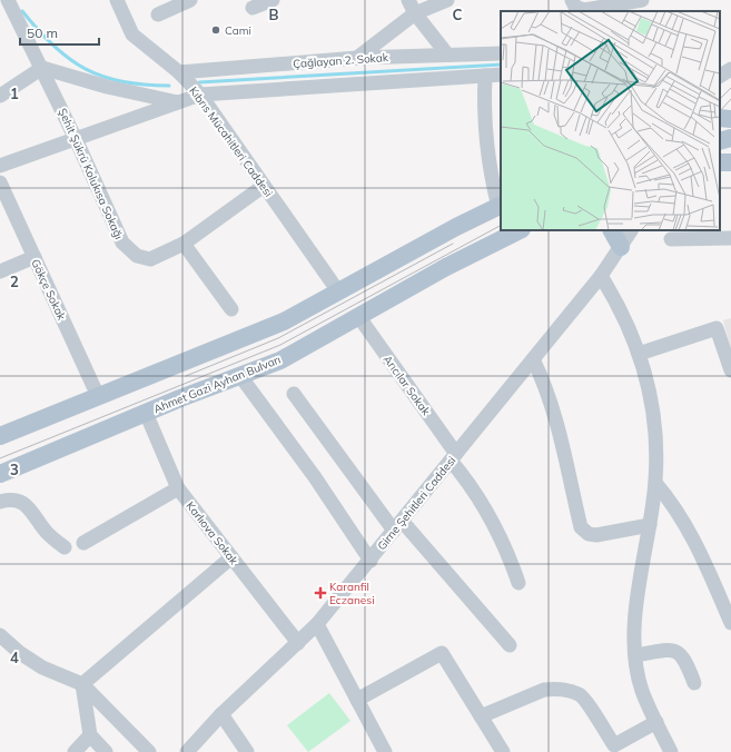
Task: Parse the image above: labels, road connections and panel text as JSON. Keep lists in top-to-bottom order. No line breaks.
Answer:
{"streets":{"main road":["Ahmet Gazi Ayhan Bulvarı"],"street":["Çağlayan 2. Sokak","Kıbrıs Mücahitleri Caddesi","Şehit Şükrü Kolukısa Sokağı","Gökçe Sokak","Arıcılar Sokak","Girne Şehitleri Caddesi","Karlıova Sokak"]},"crossings":[["Çağlayan 2. Sokak","Kıbrıs Mücahitleri Caddesi"],["Kıbrıs Mücahitleri Caddesi","Şehit Şükrü Kolukısa Sokağı"],["Ahmet Gazi Ayhan Bulvarı","Arıcılar Sokak"],["Ahmet Gazi Ayhan Bulvarı","Karlıova Sokak"],["Arıcılar Sokak","Girne Şehitleri Caddesi"],["Girne Şehitleri Caddesi","Karlıova Sokak"]],"places":{"other":["Cami"],"health":["Karanfil Eczanesi"]},"scale_bar":"50 m","grid":{"columns":["B","C"],"rows":["1","2","3","4"]}}
